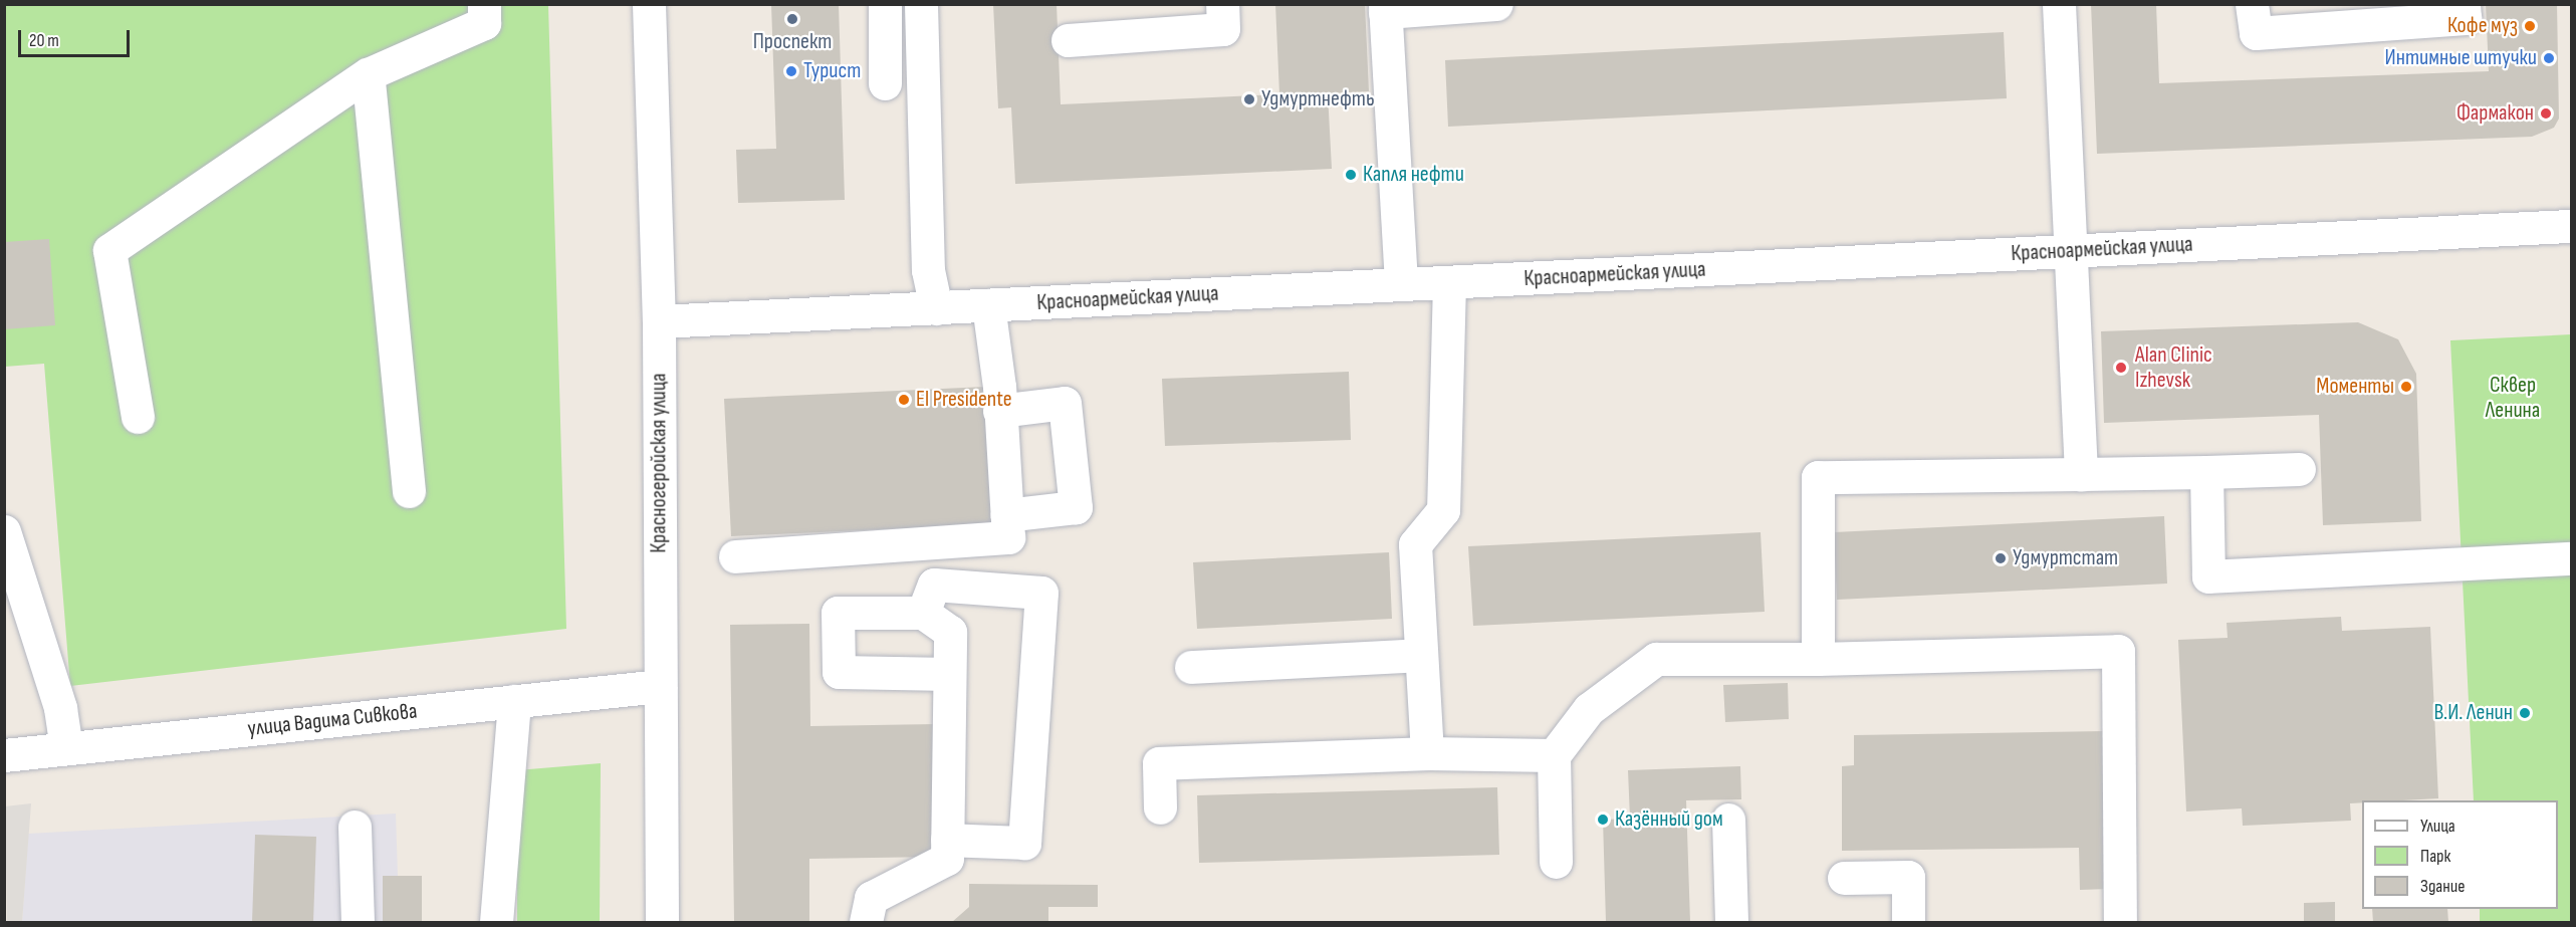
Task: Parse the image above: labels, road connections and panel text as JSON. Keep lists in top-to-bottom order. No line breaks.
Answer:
{"streets":{"street":["Красноармейская улица","Красногеройская улица","улица Вадима Сивкова"]},"crossings":[["Красноармейская улица","Красногеройская улица"],["Красногеройская улица","улица Вадима Сивкова"]],"parks":["Сквер Ленина"],"places":["Проспект","Кофе муз","Интимные штучки","Турист","Удмуртнефть","Фармакон","Капля нефти","Alan Clinic Izhevsk","Моменты","El Presidente","Удмуртстат","В.И. Ленин","Казённый дом"],"legend":["Улица","Парк","Здание"],"scale_bar":"20 m"}
